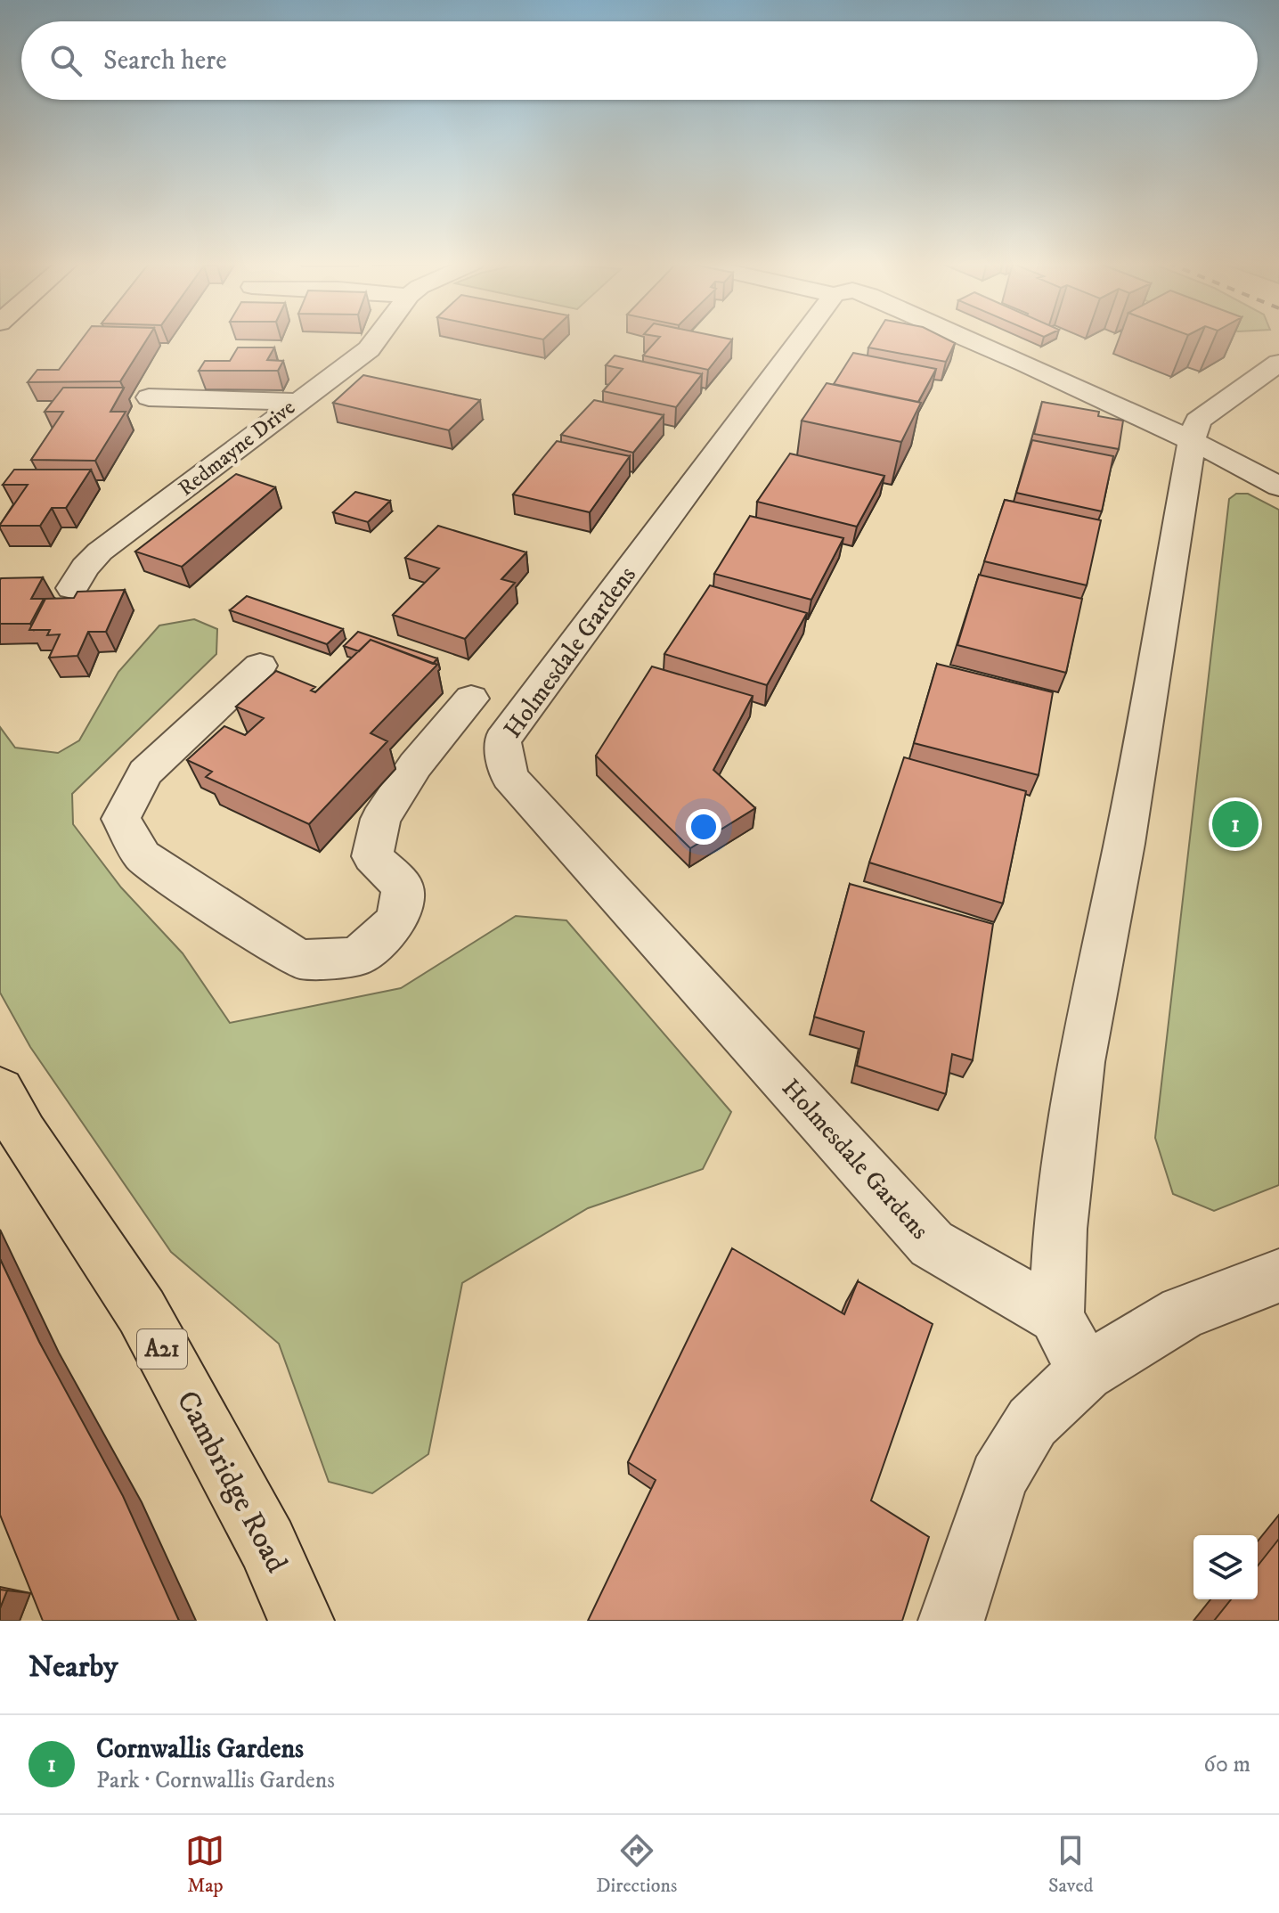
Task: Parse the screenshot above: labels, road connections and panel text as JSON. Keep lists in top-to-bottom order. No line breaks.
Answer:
{"streets":{"highway":["A21","Cambridge Road"],"street":["Redmayne Drive","Holmesdale Gardens"]},"page":{"search":"Search here","pins":"1","heading":"Nearby","list":[{"mark":"1","name":"Cornwallis Gardens","note":"Park · Cornwallis Gardens","value":"60 m"}],"nav":["Map","Directions","Saved"]}}
